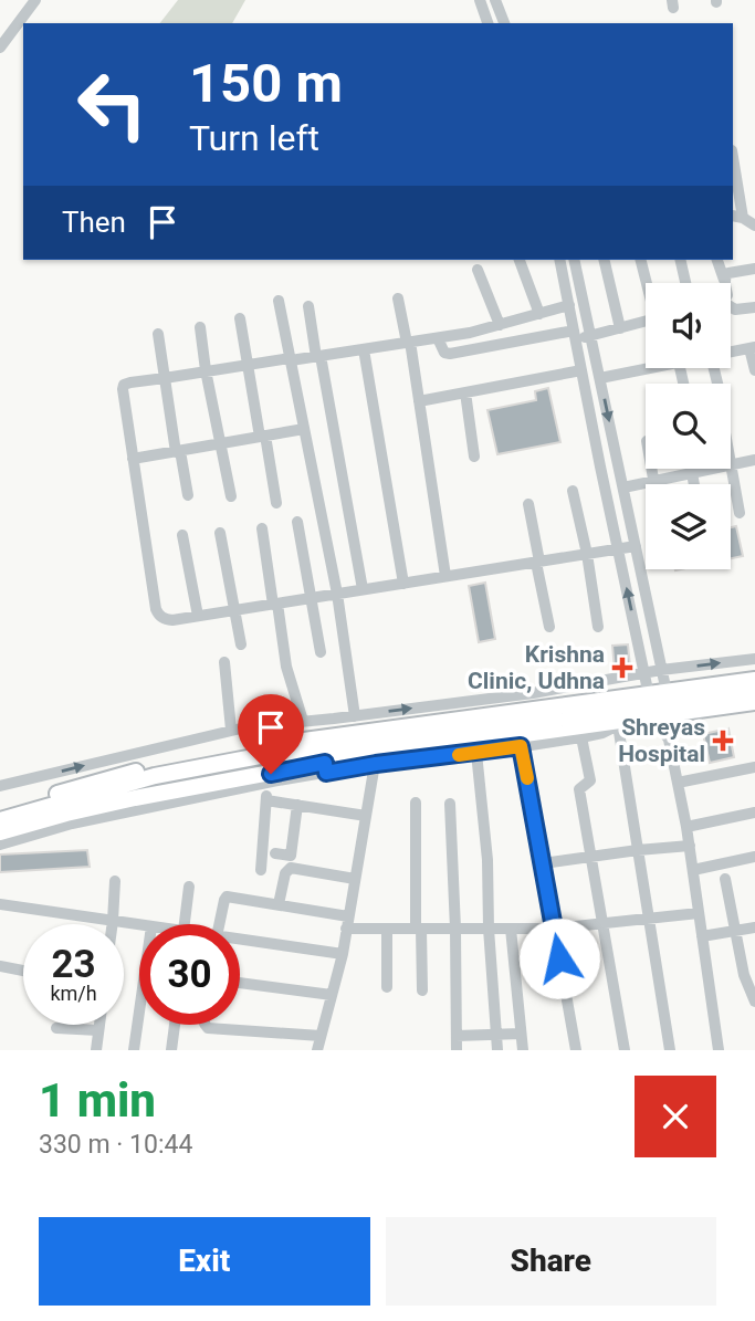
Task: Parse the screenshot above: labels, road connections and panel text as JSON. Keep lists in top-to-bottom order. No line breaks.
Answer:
{"places":{"health":["Krishna Clinic, Udhna","Shreyas Hospital"]},"page":{"turn":["150 m","Turn left"],"then":"Then","speed":"23 km/h","limit":"30","heading":["1 min","330 m · 10:44"],"buttons":["Exit","Share"]}}
